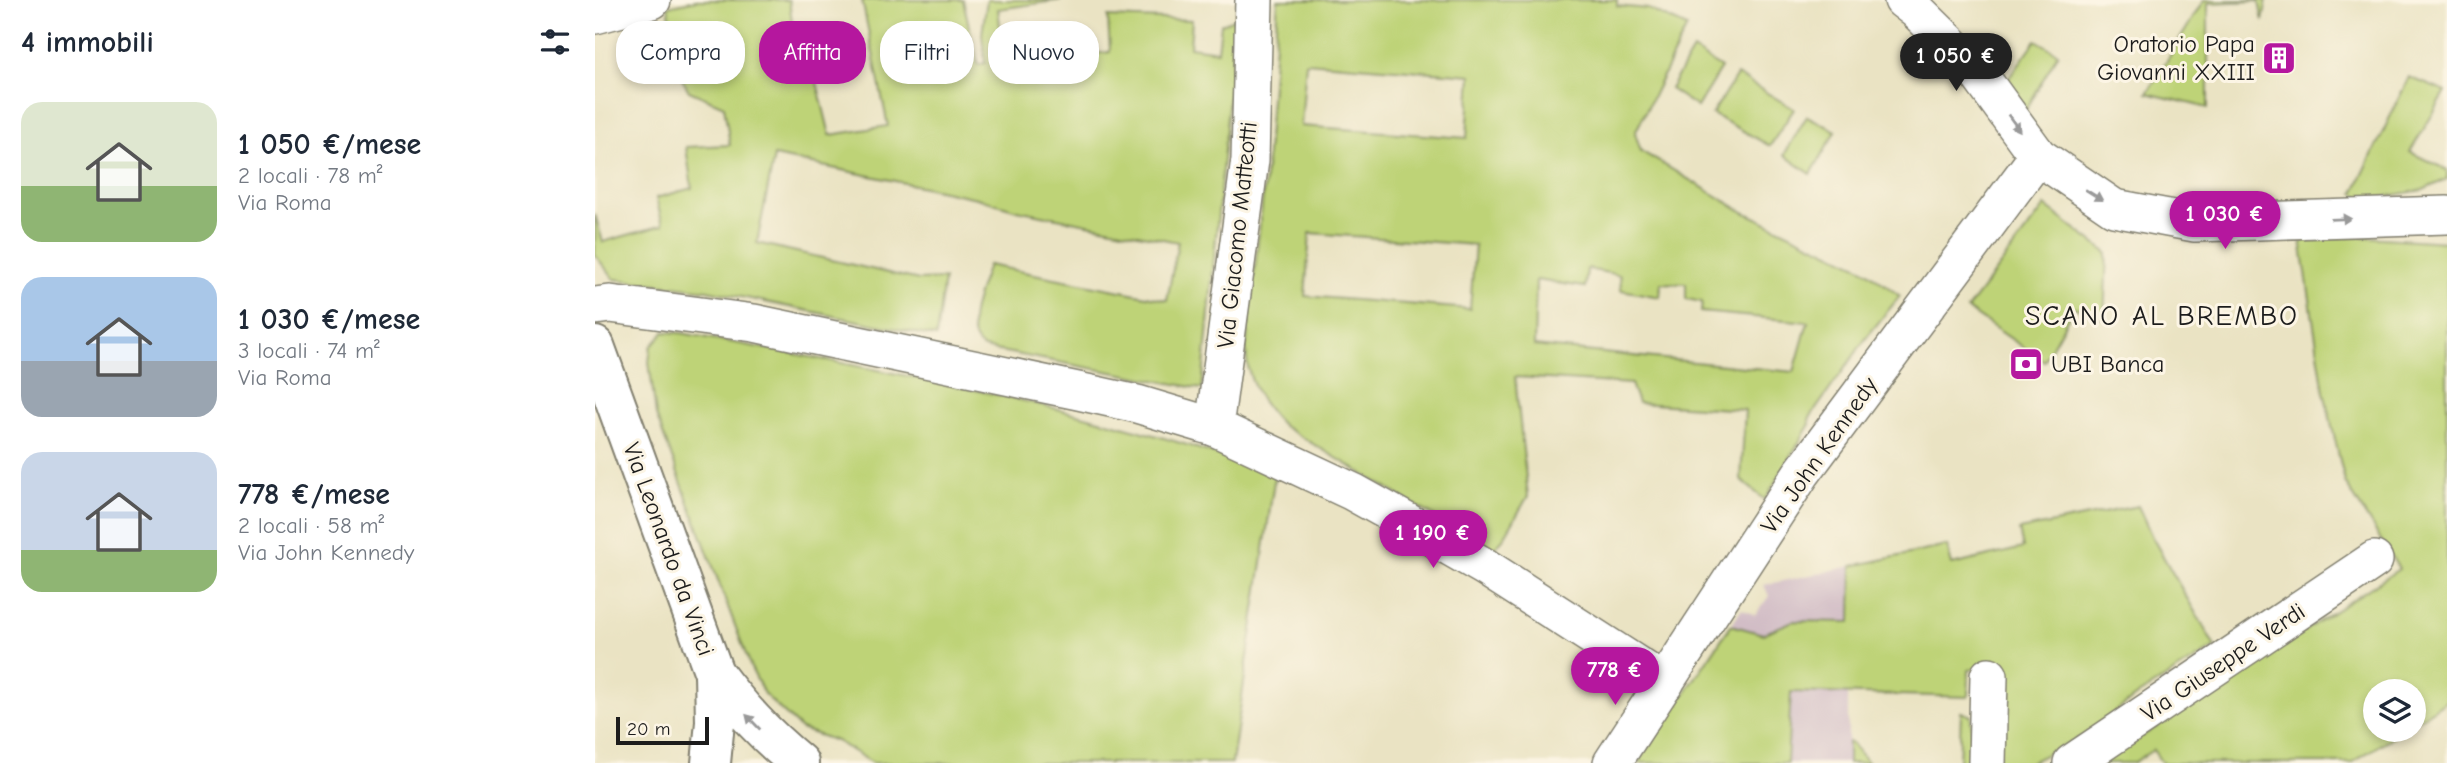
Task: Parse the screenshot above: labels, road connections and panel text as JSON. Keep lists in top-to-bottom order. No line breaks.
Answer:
{"streets":{"street":["Via Giacomo Matteotti","Via John Kennedy","Via Leonardo da Vinci","Via Giuseppe Verdi"]},"districts":["SCANO AL BREMBO"],"places":{"building":["Oratorio Papa Giovanni XXIII"],"bank":["UBI Banca"]},"scale_bar":"20 m","page":{"heading":"4 immobili","chip":["Compra","Affitta","Filtri","Nuovo"],"price":["1 050 €","1 030 €","1 190 €","778 €"],"list":[{"name":"1 050 €/mese","note":"2 locali · 78 m² · Via Roma"},{"name":"1 030 €/mese","note":"3 locali · 74 m² · Via Roma"},{"name":"778 €/mese","note":"2 locali · 58 m² · Via John Kennedy"}],"scale":"20 m"}}
